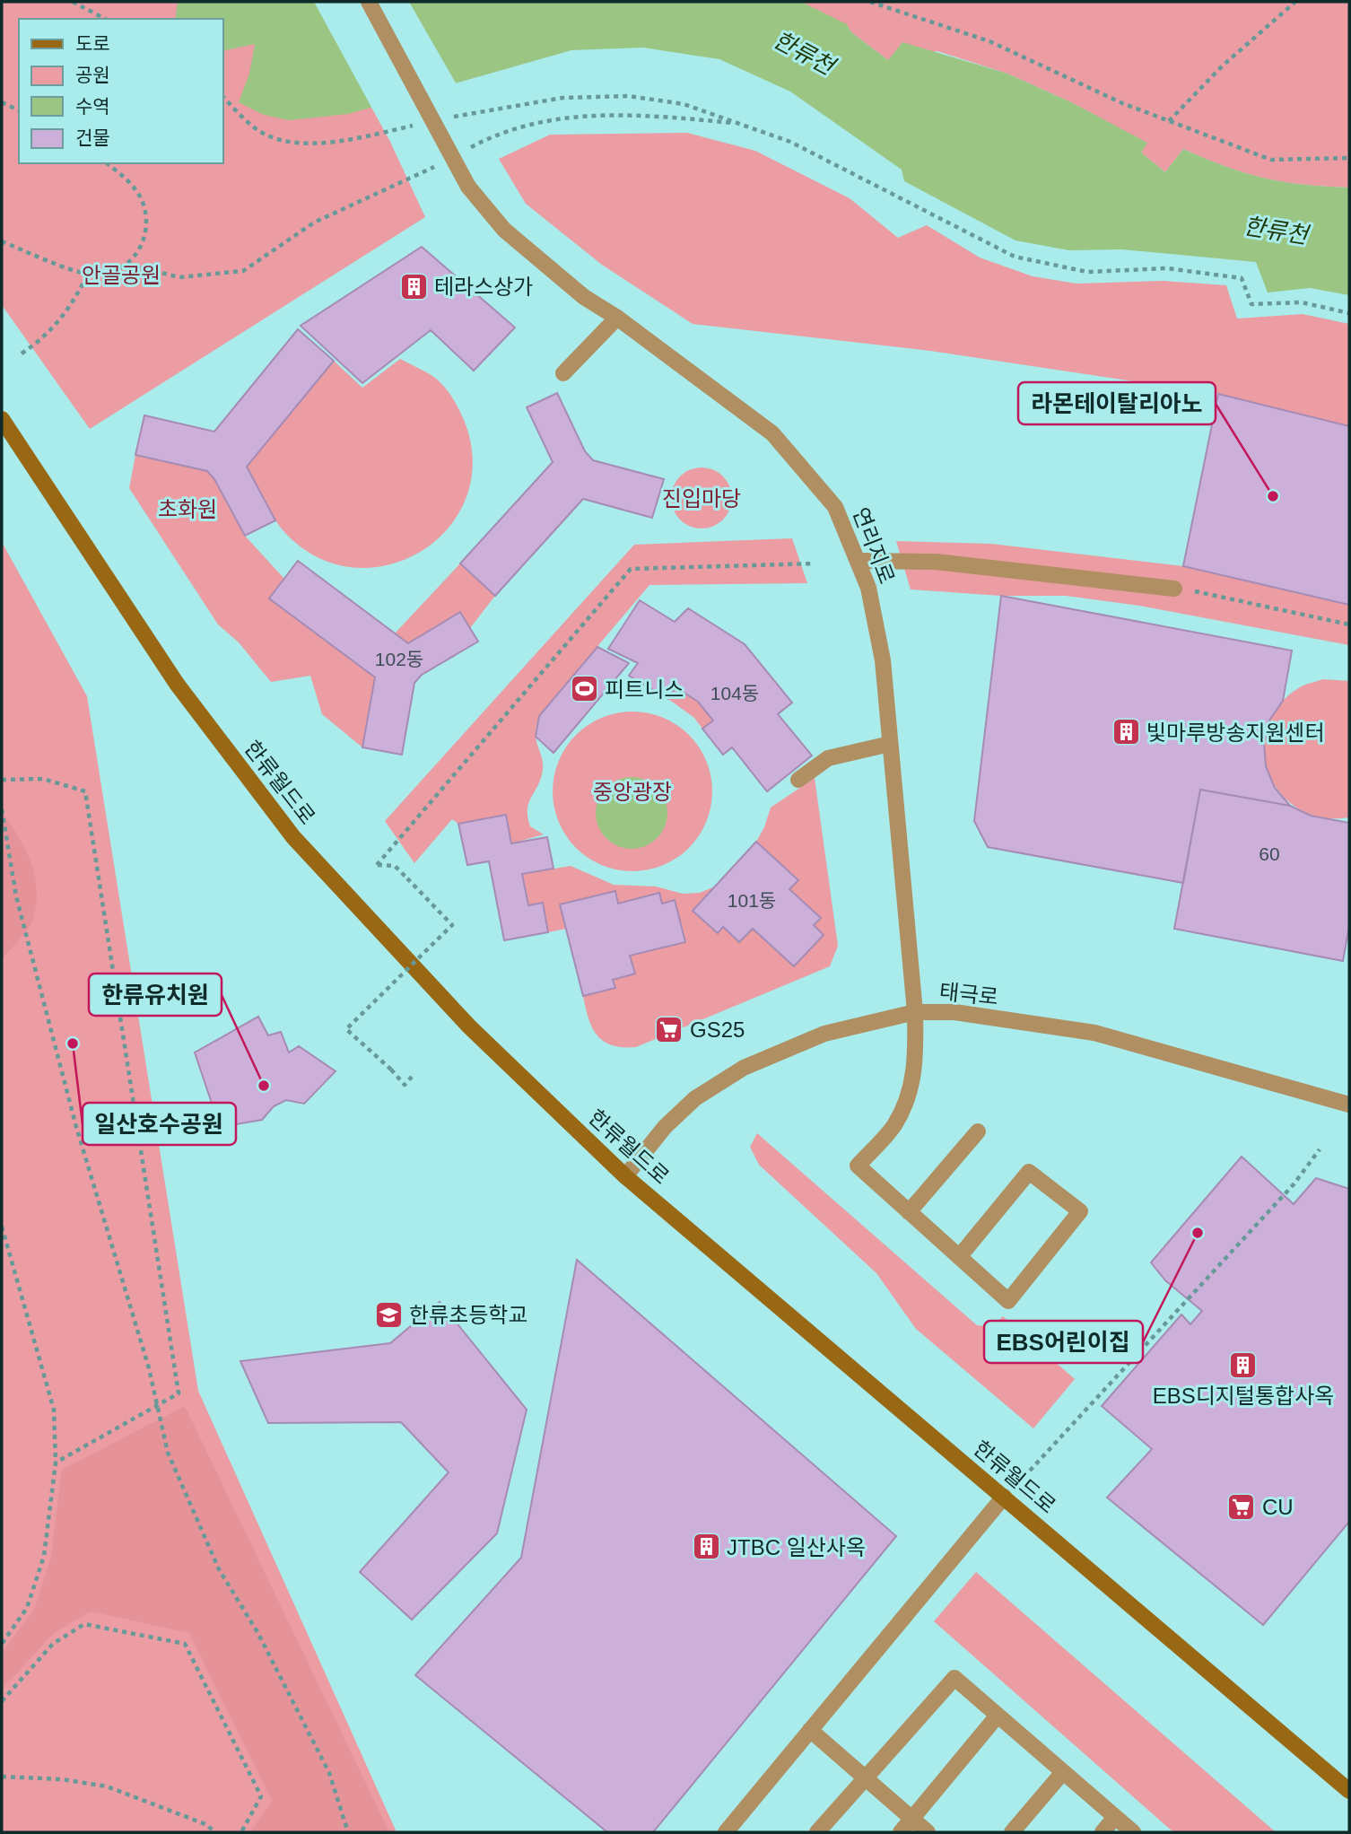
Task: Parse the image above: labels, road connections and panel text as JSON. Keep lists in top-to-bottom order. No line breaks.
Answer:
{"streets":{"main road":["한류월드로"],"street":["연리지로","태극로"]},"crossings":[["연리지로","태극로"],["한류월드로","태극로"]],"water":["한류천"],"parks":["안골공원","진입마당","초화원","중앙광장"],"places":{"building":["테라스상가","빛마루방송지원센터","EBS디지털통합사옥","JTBC 일산사옥"],"other":["라몬테이탈리아노","일산호수공원","한류유치원","EBS어린이집"],"sports":["피트니스"],"supermarket":["GS25","CU"],"school or university":["한류초등학교"]},"house_numbers":["102동","104동","60","101동"],"legend":["도로","공원","수역","건물"]}
